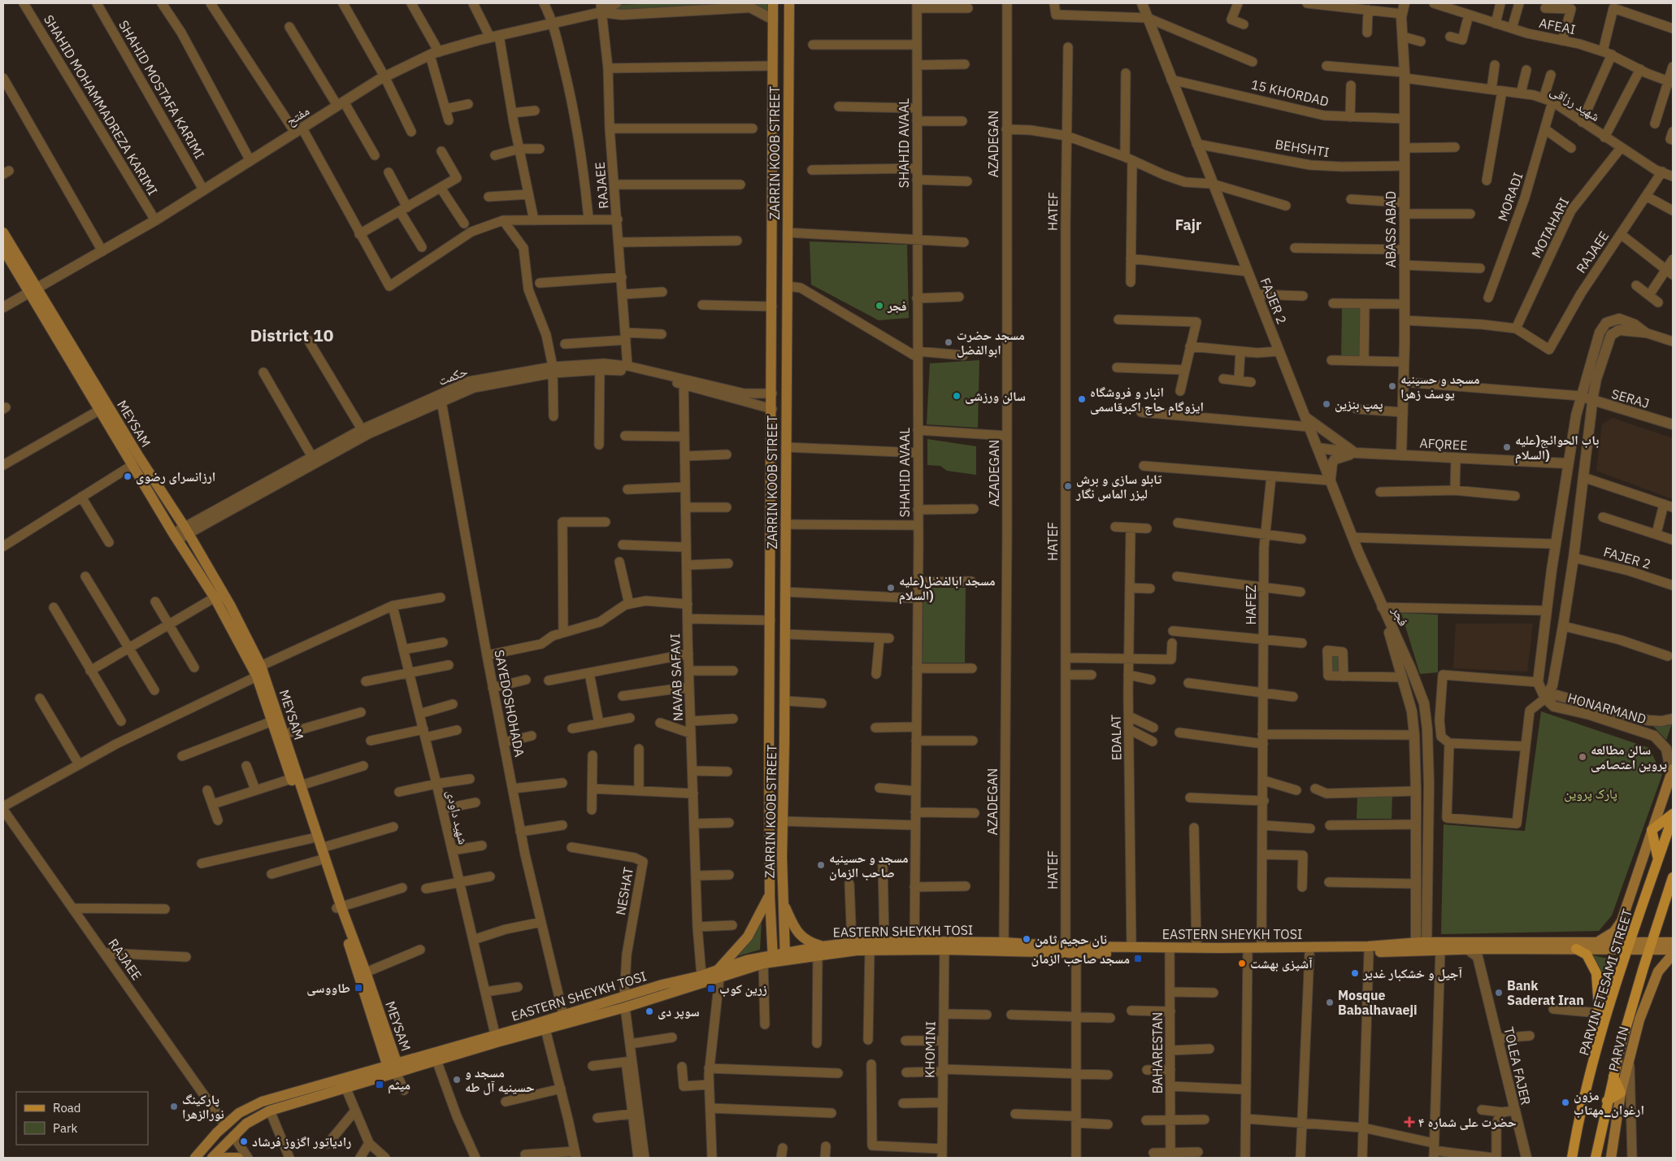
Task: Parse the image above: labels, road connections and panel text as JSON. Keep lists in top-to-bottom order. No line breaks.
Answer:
{"streets":{"main road":["ZARRIN KOOB STREET","MEYSAM","EASTERN SHEYKH TOSI","PARVIN ETESAMI STREET","PARVIN"],"street":["AFEAI","SHAHID MOSTAFA KARIMI","15 KHORDAD","شهید رزاقی","SHAHID MOHAMMADREZA KARIMI","مفتح","SHAHID AVAAL","AZADEGAN","BEHSHTI","RAJAEE","MORADI","HATEF","MOTAHARI","ABASS ABAD","FAJER 2","حکمت","SERAJ","AFQREE","HAFEZ","فجر","NAVAB SAFAVI","SAYEDOSHOHADA","HONARMAND","EDALAT","شهید داودی","NESHAT","KHOMINI","BAHARESTAN","TOLEA FAJER"]},"crossings":[["SHAHID MOSTAFA KARIMI","مفتح"],["15 KHORDAD","ABASS ABAD"],["15 KHORDAD","FAJER 2"],["شهید رزاقی","RAJAEE"],["شهید رزاقی","MORADI"],["شهید رزاقی","MOTAHARI"],["شهید رزاقی","ABASS ABAD"],["SHAHID MOHAMMADREZA KARIMI","مفتح"],["مفتح","RAJAEE"],["مفتح","MEYSAM"],["SHAHID AVAAL","EASTERN SHEYKH TOSI"],["AZADEGAN","EASTERN SHEYKH TOSI"],["BEHSHTI","ABASS ABAD"],["BEHSHTI","FAJER 2"],["ZARRIN KOOB STREET","حکمت"],["ZARRIN KOOB STREET","EASTERN SHEYKH TOSI"],["RAJAEE","MOTAHARI"],["RAJAEE","حکمت"],["RAJAEE","EASTERN SHEYKH TOSI"],["HATEF","EASTERN SHEYKH TOSI"],["ABASS ABAD","AFQREE"],["FAJER 2","AFQREE"],["FAJER 2","فجر"],["حکمت","MEYSAM"],["حکمت","NAVAB SAFAVI"],["حکمت","SAYEDOSHOHADA"],["MEYSAM","EASTERN SHEYKH TOSI"],["HAFEZ","EASTERN SHEYKH TOSI"],["فجر","EASTERN SHEYKH TOSI"],["NAVAB SAFAVI","EASTERN SHEYKH TOSI"],["SAYEDOSHOHADA","EASTERN SHEYKH TOSI"],["EDALAT","EASTERN SHEYKH TOSI"],["شهید داودی","EASTERN SHEYKH TOSI"],["NESHAT","EASTERN SHEYKH TOSI"],["EASTERN SHEYKH TOSI","PARVIN ETESAMI STREET"],["EASTERN SHEYKH TOSI","KHOMINI"],["EASTERN SHEYKH TOSI","BAHARESTAN"],["EASTERN SHEYKH TOSI","TOLEA FAJER"]],"districts":["Fajr","District 10"],"parks":["پارک پروین"],"places":{"other":["فجر","مسجد حضرت ابوالفضل","مسجد و حسینیه یوسف زهرا","سالن ورزشی","انبار و فروشگاه ایزوگام حاج اکبرقاسمی","پمپ بنزین","باب الحوائج(علیه السلام)","ارزانسرای رضوی","تابلو سازی و برش لیزر الماس نگار","مسجد ابالفضل(علیه السلام)","سالن مطالعه پروین اعتصامی","مسجد و حسینیه صاحب الزمان","نان حجیم ثامن","آشپزی بهشت","آجیل و خشکبار غدیر","Bank Saderat Iran","Mosque Babalhavaeji","سوپر دی","مسجد و حسینیه آل طه","مزون ارغوان_مهتاب","پارکینگ نورالزهرا","رادیاتور اگزوز فرشاد"],"transit":["مسجد صاحب الزمان","طاووسی","زرین کوب","میثم"],"health":["حضرت علی شماره ۴"]},"legend":["Road","Park"]}
